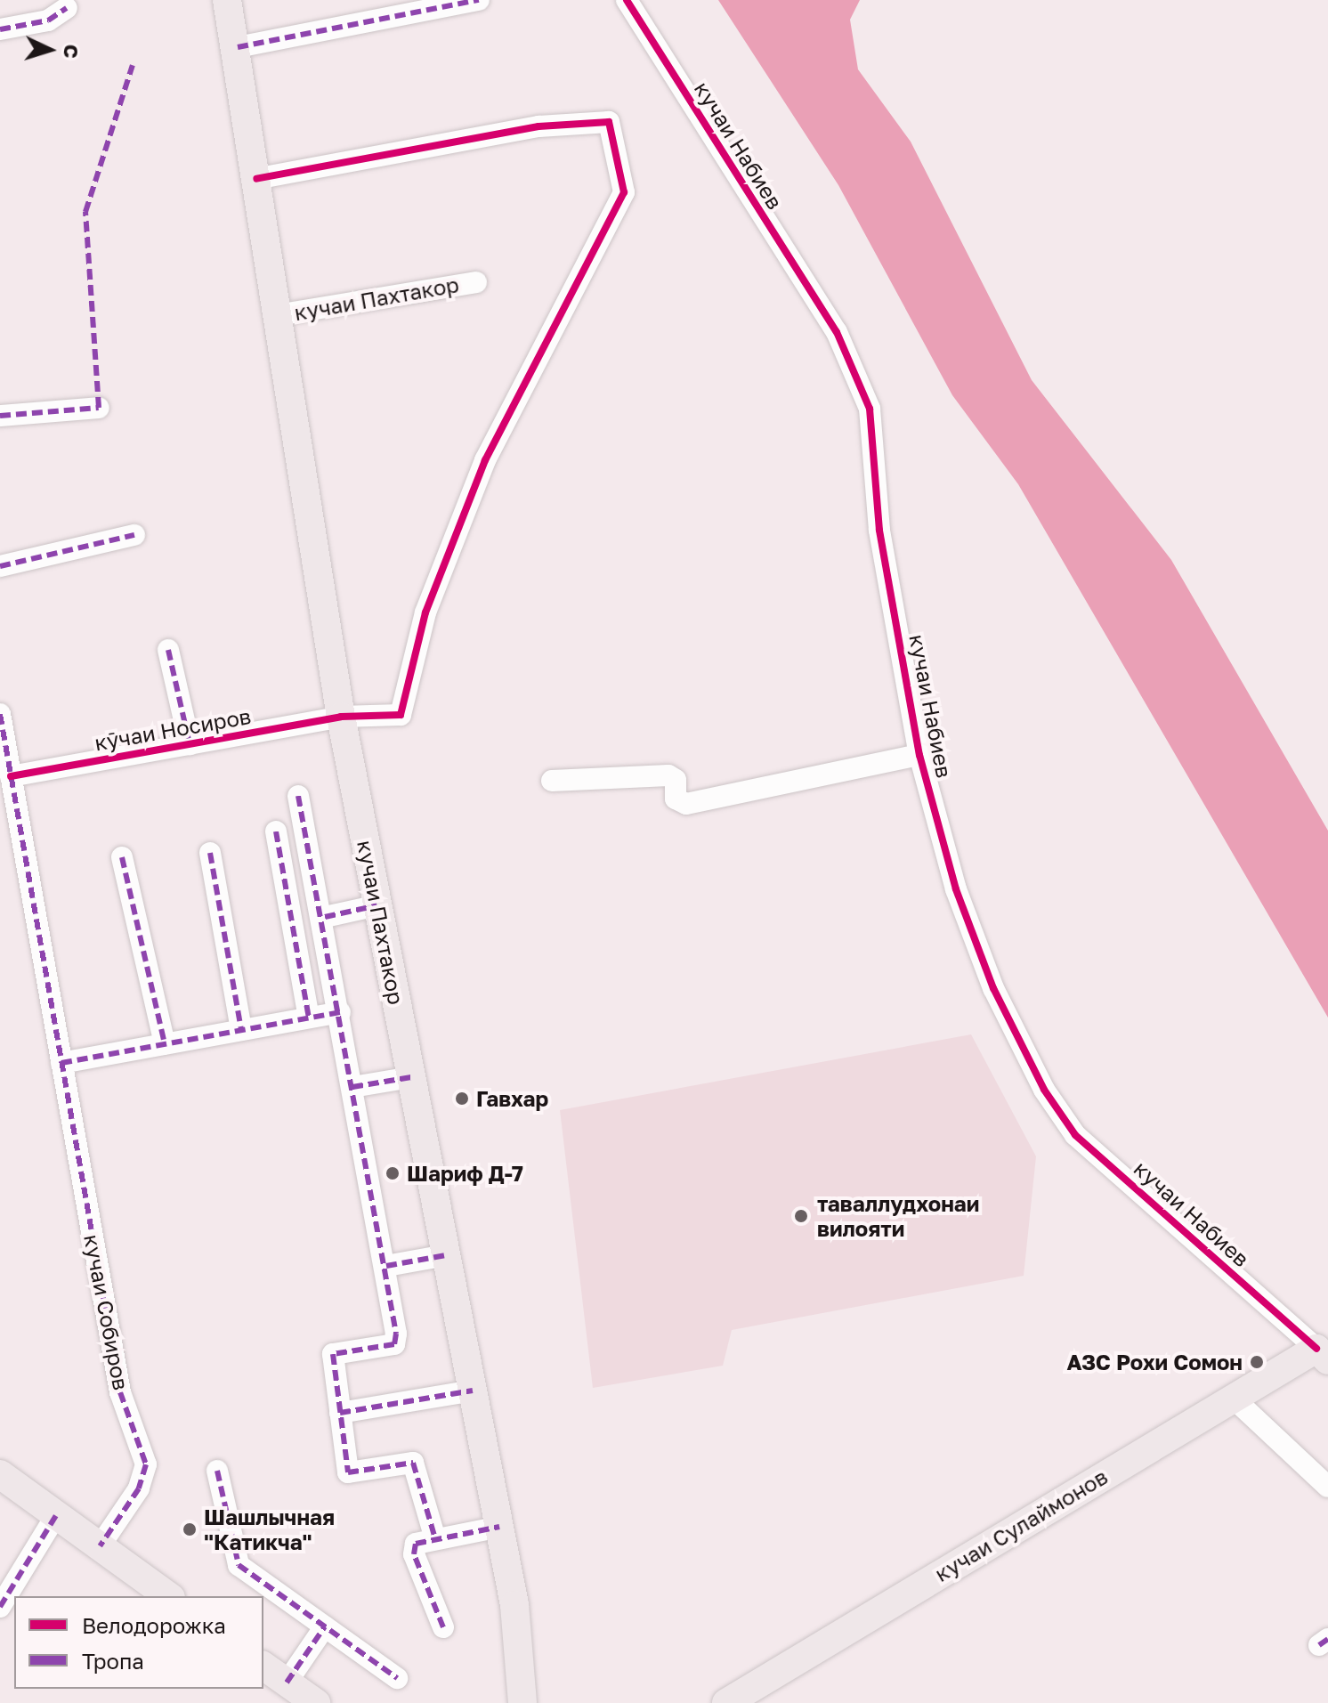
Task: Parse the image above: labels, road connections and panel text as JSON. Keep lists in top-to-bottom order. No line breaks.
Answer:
{"streets":{"main road":["кучаи Пахтакор","кучаи Сулаймонов"],"street":["кучаи Набиев","кӯчаи Носиров","кучаи Собиров"]},"crossings":[["кучаи Набиев","кучаи Сулаймонов"],["кучаи Пахтакор","кӯчаи Носиров"],["кӯчаи Носиров","кучаи Собиров"]],"places":["Гавхар","Шариф Д-7","таваллудхонаи вилояти","АЗС Рохи Сомон","Шашлычная \"Катикча\""],"legend":["Велодорожка","Тропа"],"north":"right"}
